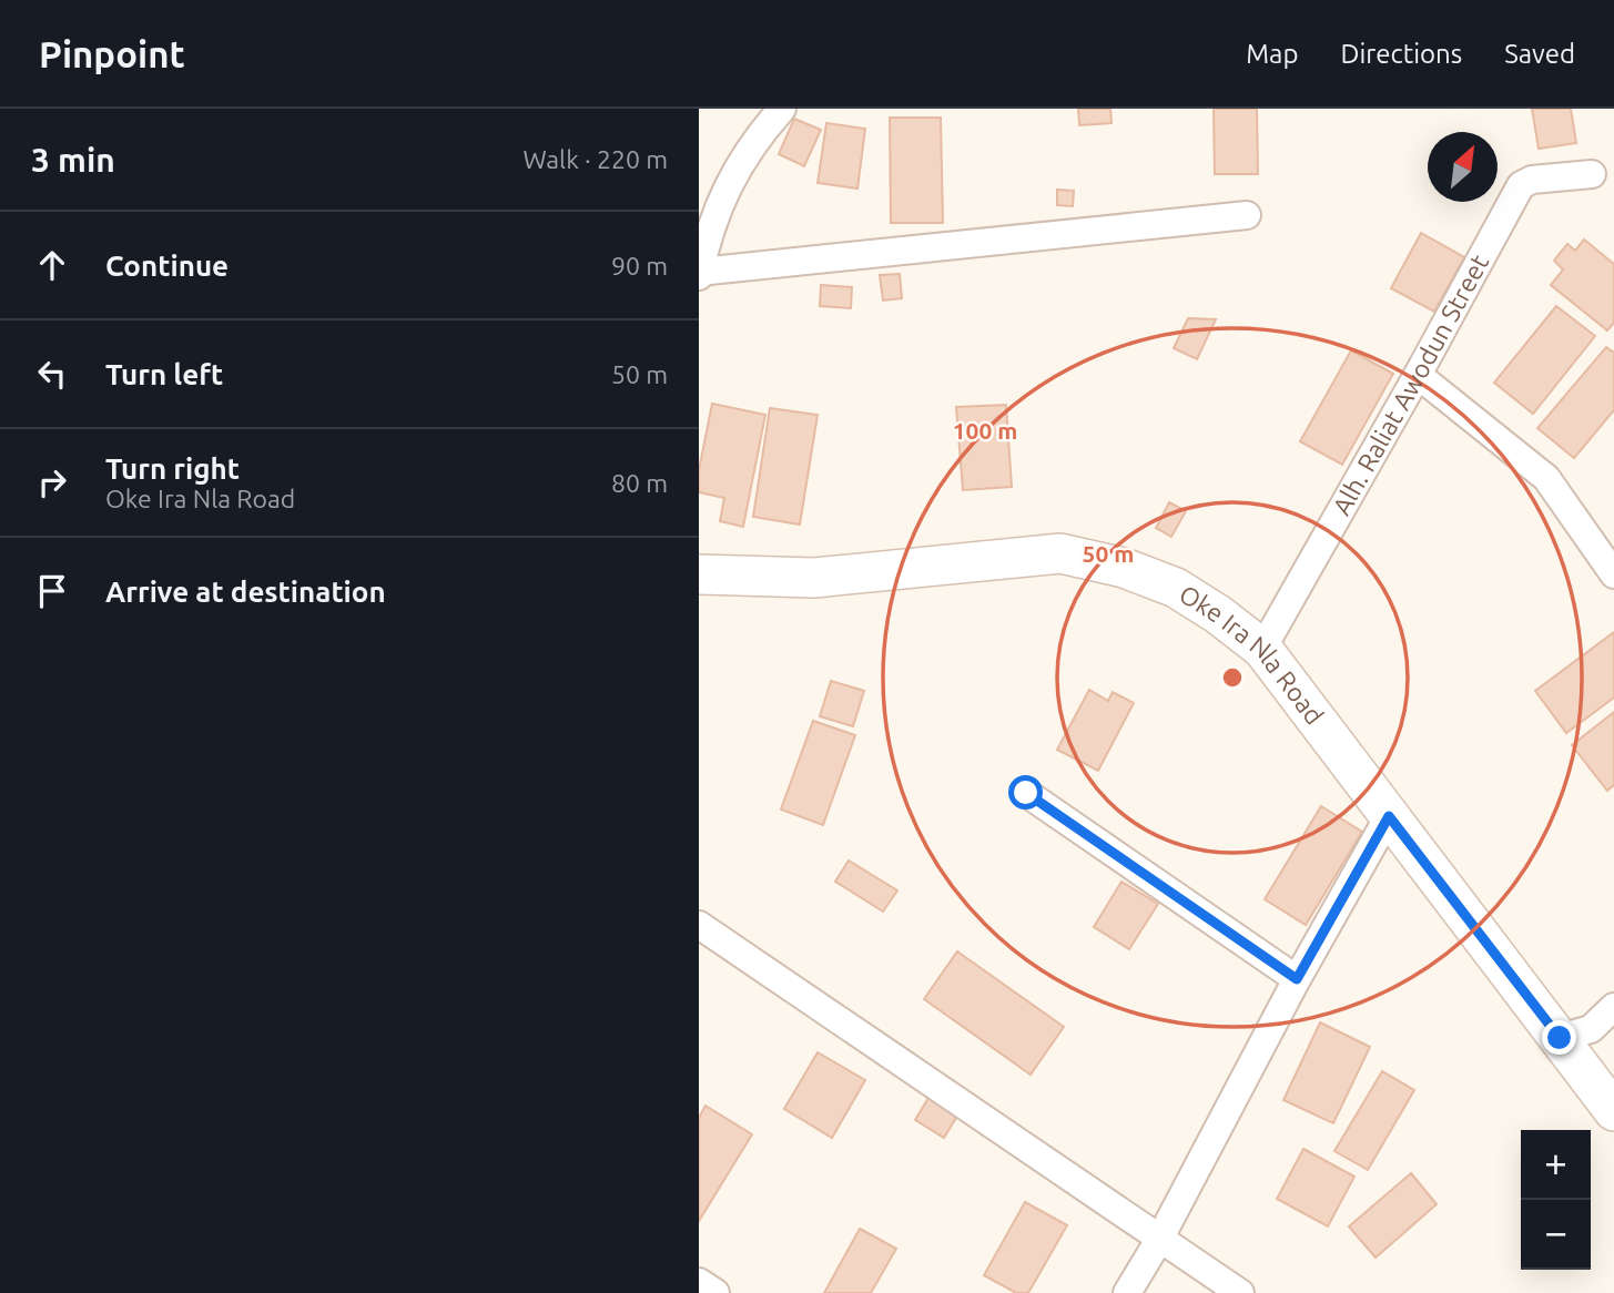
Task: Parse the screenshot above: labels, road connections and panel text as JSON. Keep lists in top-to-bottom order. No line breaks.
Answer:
{"streets":{"street":["Alh. Raliat Awodun Street","Oke Ira Nla Road"]},"crossings":[["Alh. Raliat Awodun Street","Oke Ira Nla Road"]],"north":"top right","page":{"header":"Pinpoint","nav":["Map","Directions","Saved"],"heading":["3 min","Walk · 220 m"],"list":[["Continue","90 m"],["Turn left","50 m"],["Turn right","Oke Ira Nla Road","80 m"],"Arrive at destination"],"map_buttons":["+","−"]},"rings":["100 m","50 m"]}
